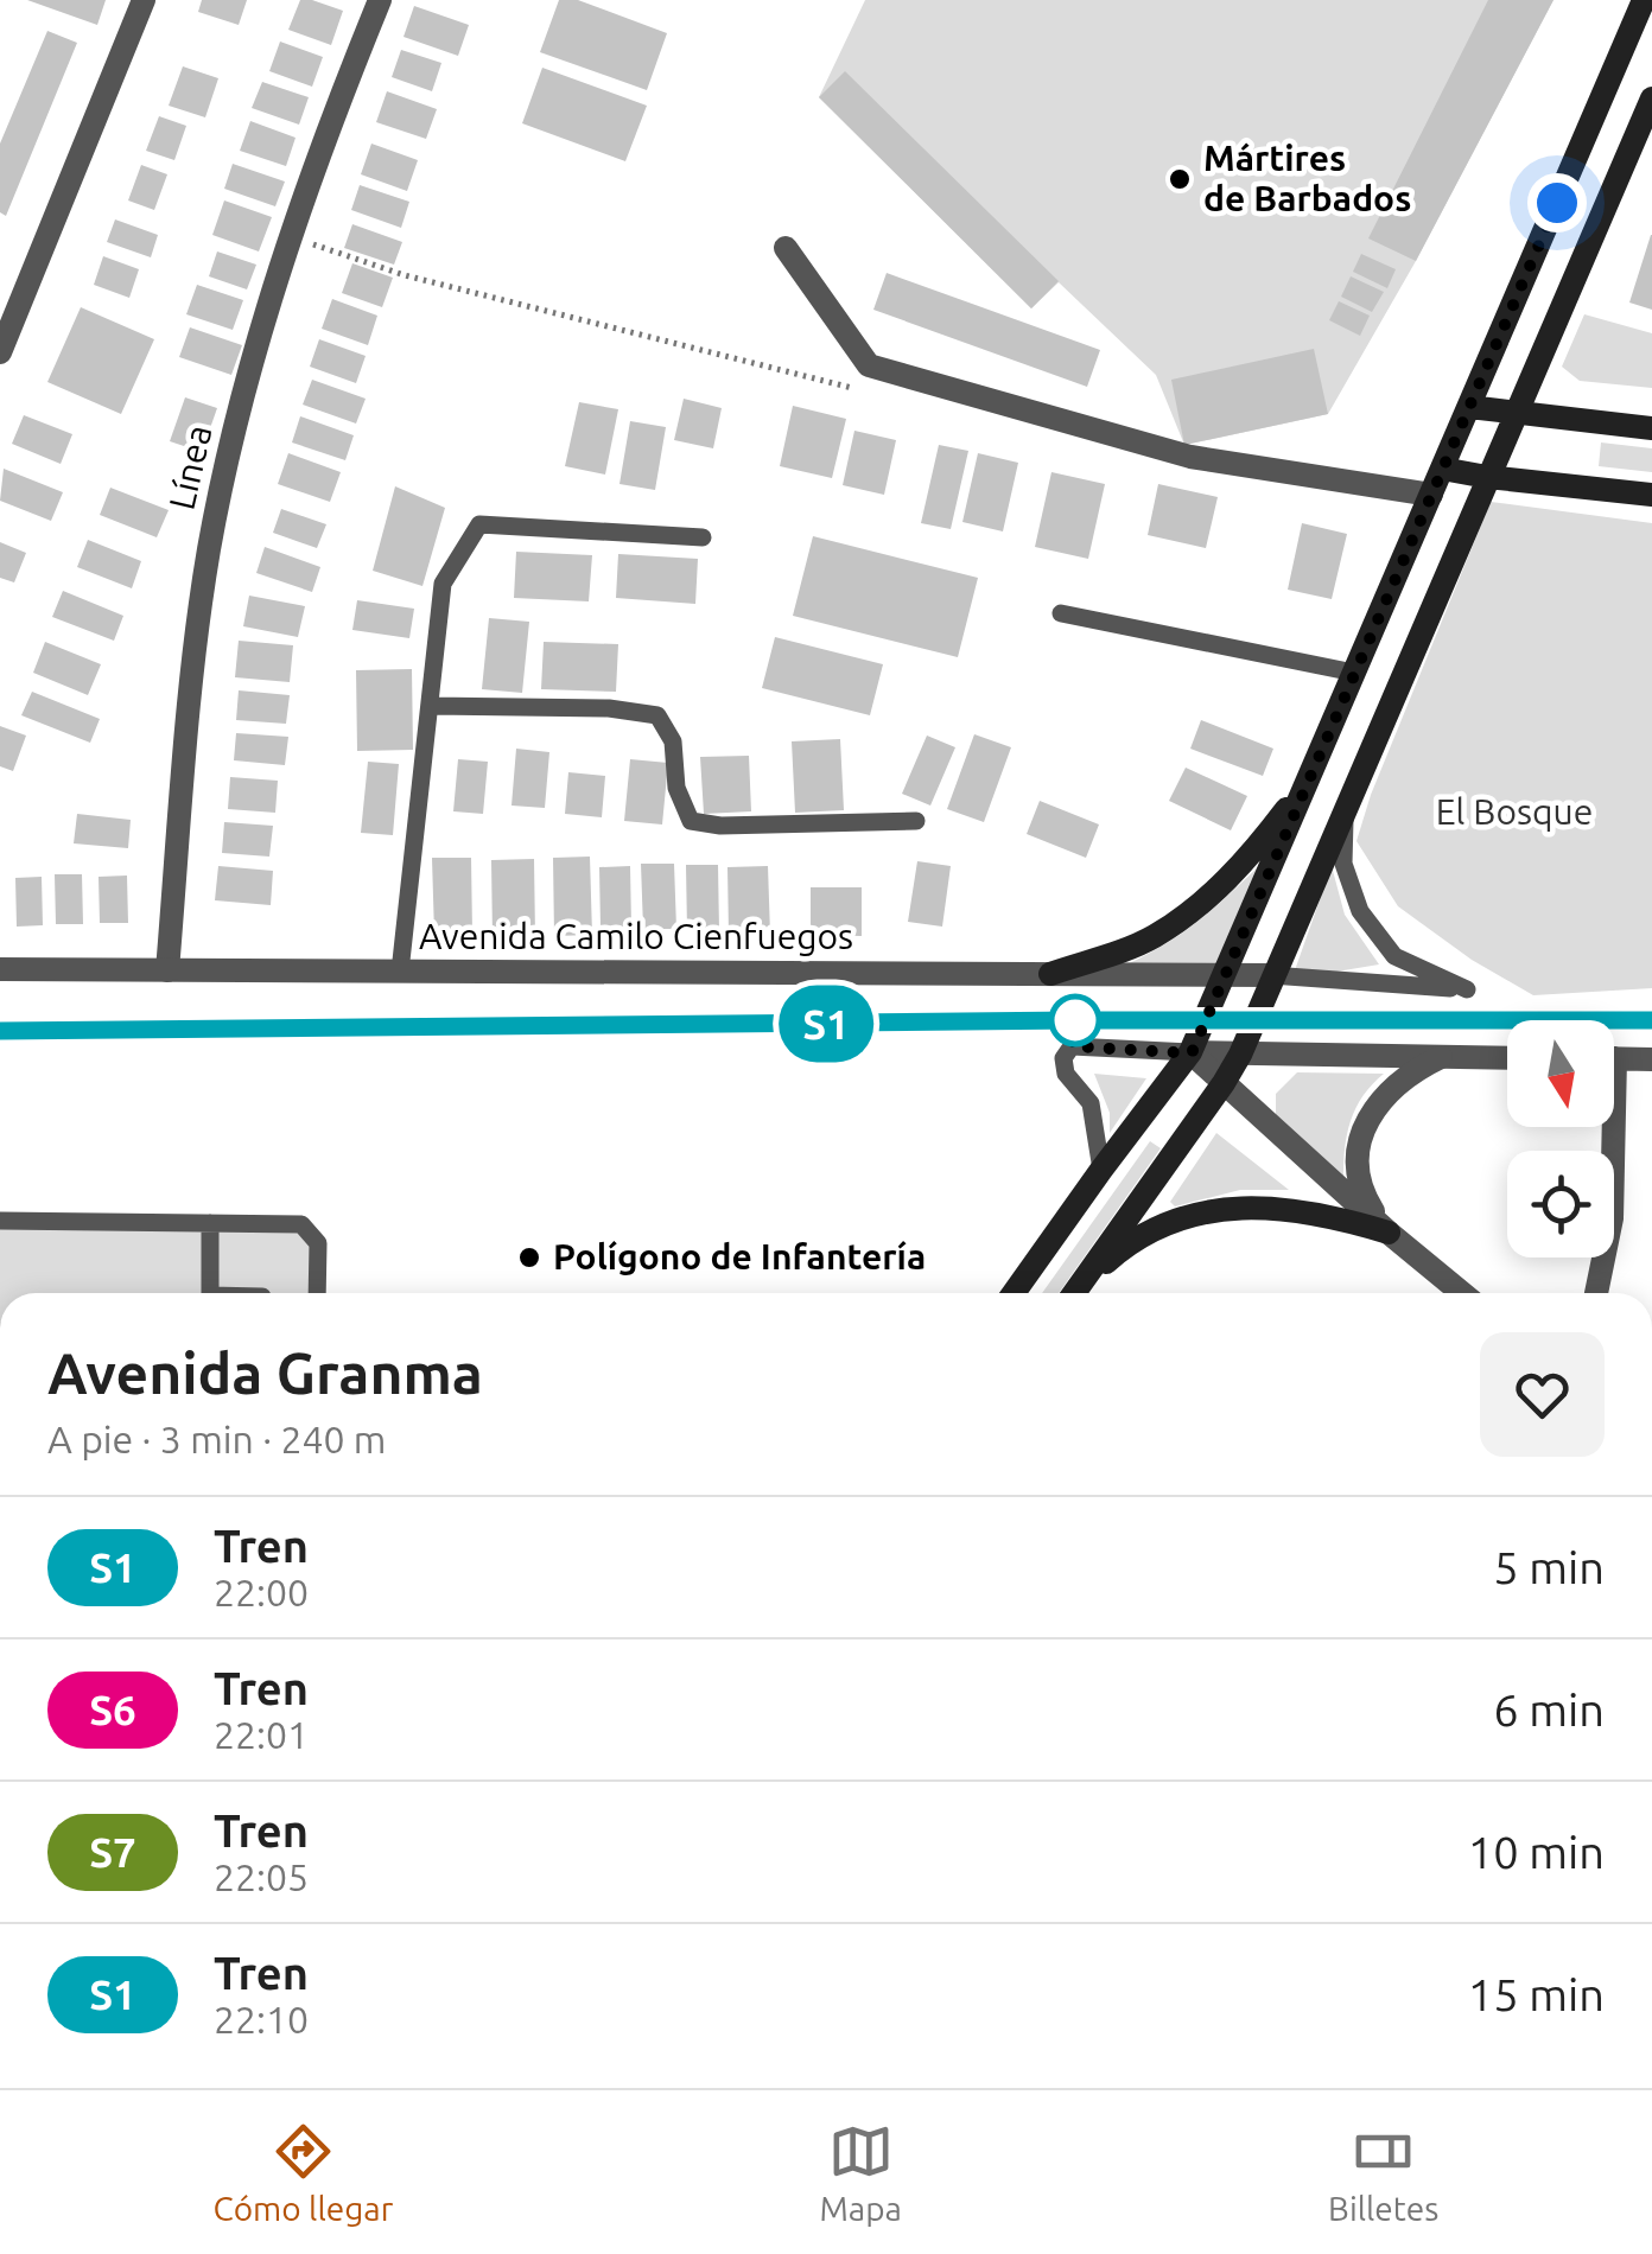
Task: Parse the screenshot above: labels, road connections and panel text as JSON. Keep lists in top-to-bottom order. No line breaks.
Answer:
{"streets":{"street":["Línea","Avenida Camilo Cienfuegos"]},"crossings":[["Línea","Avenida Camilo Cienfuegos"]],"parks":["El Bosque"],"places":["Mártires de Barbados","Polígono de Infantería"],"north":"bottom","page":{"on_map":"S1","heading":["Avenida Granma","A pie · 3 min · 240 m"],"list":[{"mark":"S1","name":"Tren","note":"22:00","value":"5 min"},{"mark":"S6","name":"Tren","note":"22:01","value":"6 min"},{"mark":"S7","name":"Tren","note":"22:05","value":"10 min"},{"mark":"S1","name":"Tren","note":"22:10","value":"15 min"}],"tabs":["Cómo llegar","Mapa","Billetes"]}}
